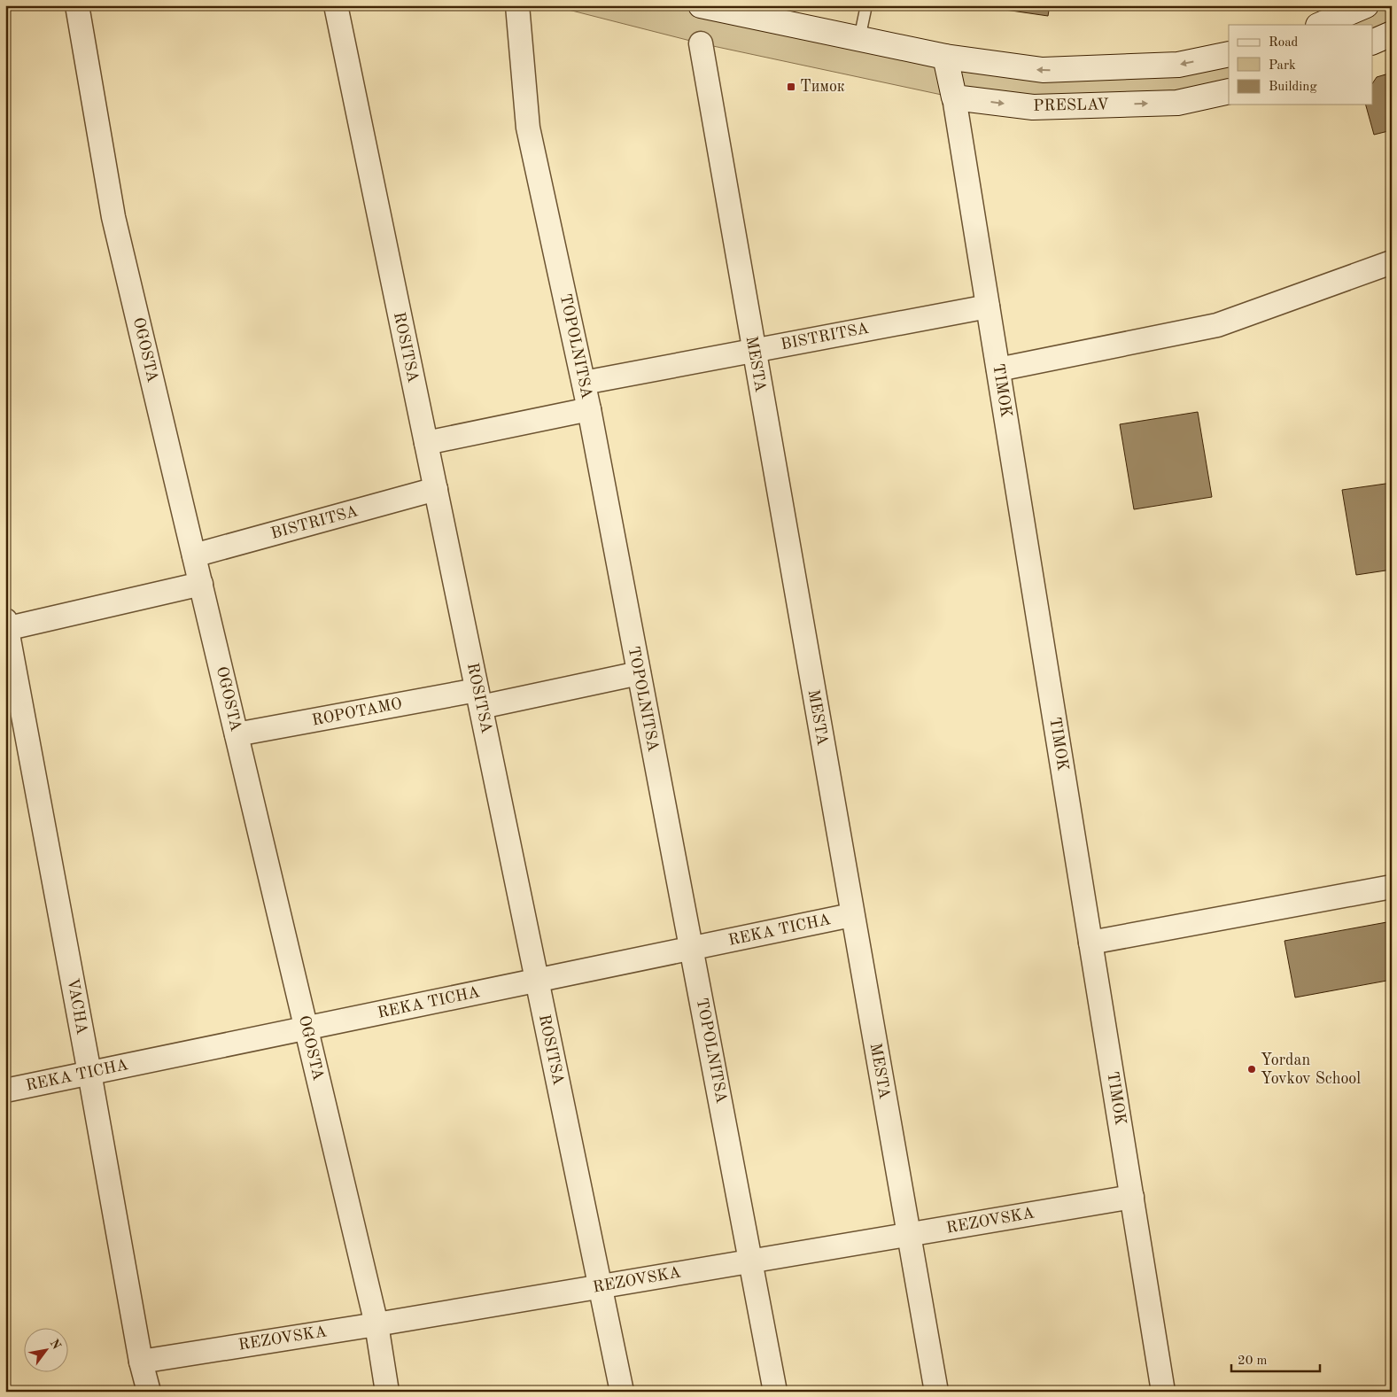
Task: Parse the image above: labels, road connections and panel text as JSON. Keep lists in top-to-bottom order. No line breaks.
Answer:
{"streets":{"main road":["PRESLAV"],"street":["BISTRITSA","TOPOLNITSA","ROSITSA","OGOSTA","MESTA","TIMOK","ROPOTAMO","REKA TICHA","VACHA","REZOVSKA"]},"crossings":[["PRESLAV","TIMOK"],["BISTRITSA","TOPOLNITSA"],["BISTRITSA","ROSITSA"],["BISTRITSA","OGOSTA"],["BISTRITSA","MESTA"],["BISTRITSA","TIMOK"],["TOPOLNITSA","ROPOTAMO"],["TOPOLNITSA","REKA TICHA"],["TOPOLNITSA","REZOVSKA"],["ROSITSA","ROPOTAMO"],["ROSITSA","REKA TICHA"],["ROSITSA","REZOVSKA"],["OGOSTA","ROPOTAMO"],["OGOSTA","REKA TICHA"],["OGOSTA","REZOVSKA"],["MESTA","REKA TICHA"],["MESTA","REZOVSKA"],["TIMOK","REZOVSKA"],["REKA TICHA","VACHA"],["VACHA","REZOVSKA"]],"places":{"transit":["Тимок"],"other":["Yordan Yovkov School"]},"legend":["Road","Park","Building"],"scale_bar":"20 m","north":"top right"}
